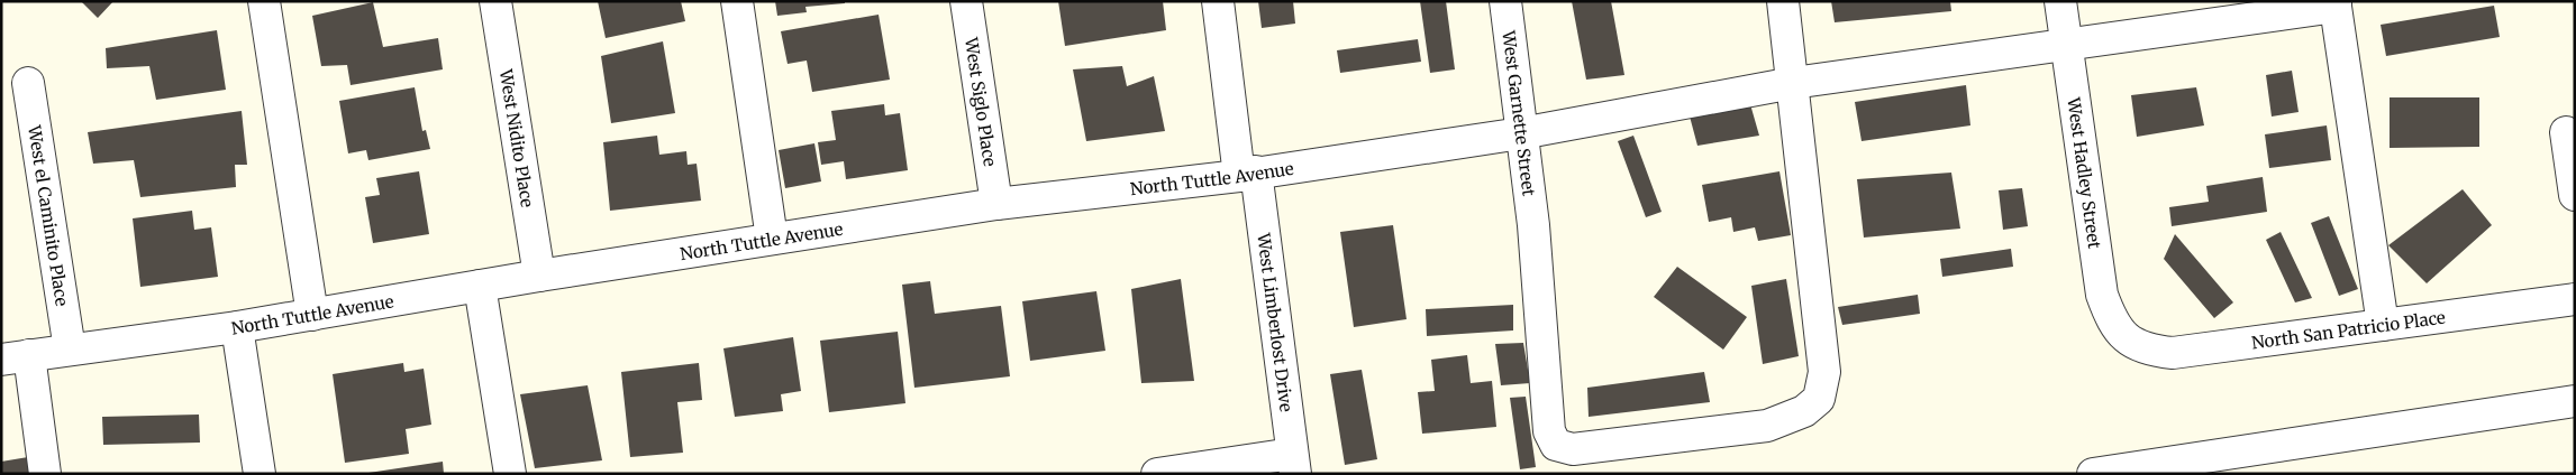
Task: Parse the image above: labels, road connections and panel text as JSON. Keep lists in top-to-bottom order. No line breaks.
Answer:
{"streets":{"street":["West Siglo Place","West Garnette Street","West Nidito Place","West Hadley Street","North Tuttle Avenue","West el Caminito Place","West Limberlost Drive","North San Patricio Place"]},"crossings":[["West Siglo Place","North Tuttle Avenue"],["West Garnette Street","North Tuttle Avenue"],["West Nidito Place","North Tuttle Avenue"],["West Hadley Street","North Tuttle Avenue"],["West Hadley Street","North San Patricio Place"],["North Tuttle Avenue","West el Caminito Place"],["North Tuttle Avenue","West Limberlost Drive"]]}
